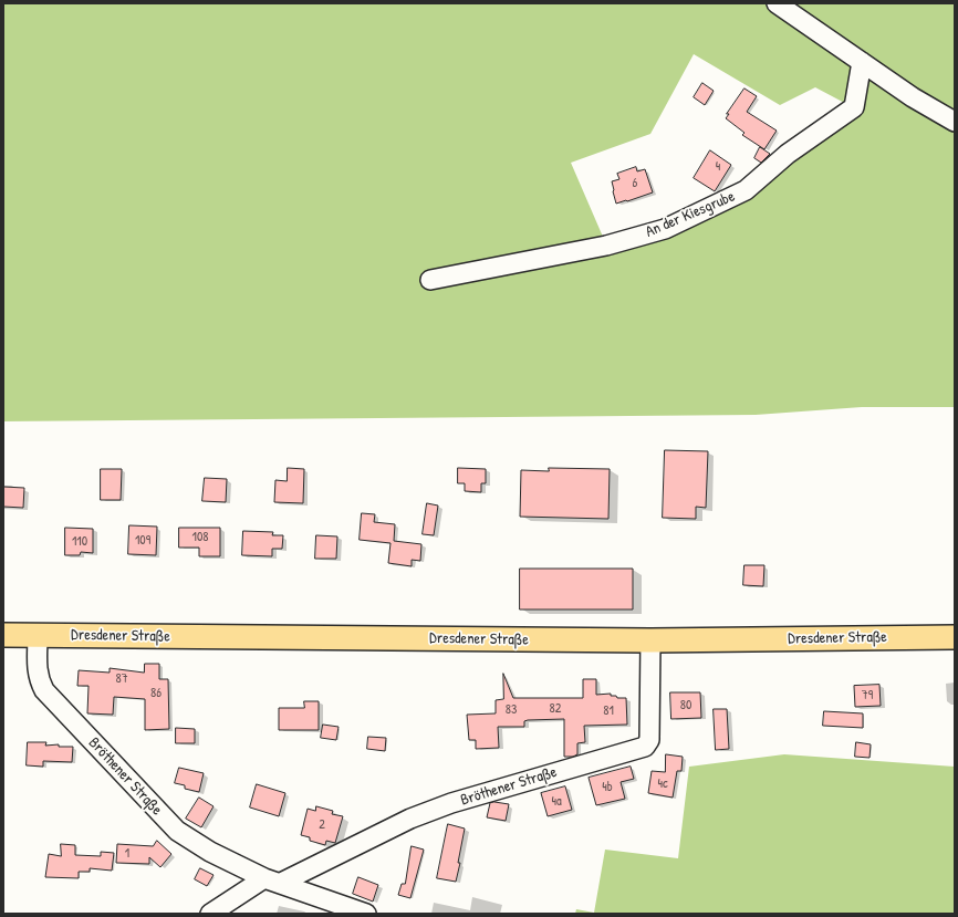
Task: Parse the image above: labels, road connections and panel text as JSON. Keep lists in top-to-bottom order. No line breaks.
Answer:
{"streets":{"main road":["Dresdener Straße"],"street":["An der Kiesgrube","Bröthener Straße"]},"crossings":[["Dresdener Straße","Bröthener Straße"]],"house_numbers":["4","6","108","109","110","87","86","79","80","82","83","81","4c","4b","4a","2","1"]}
